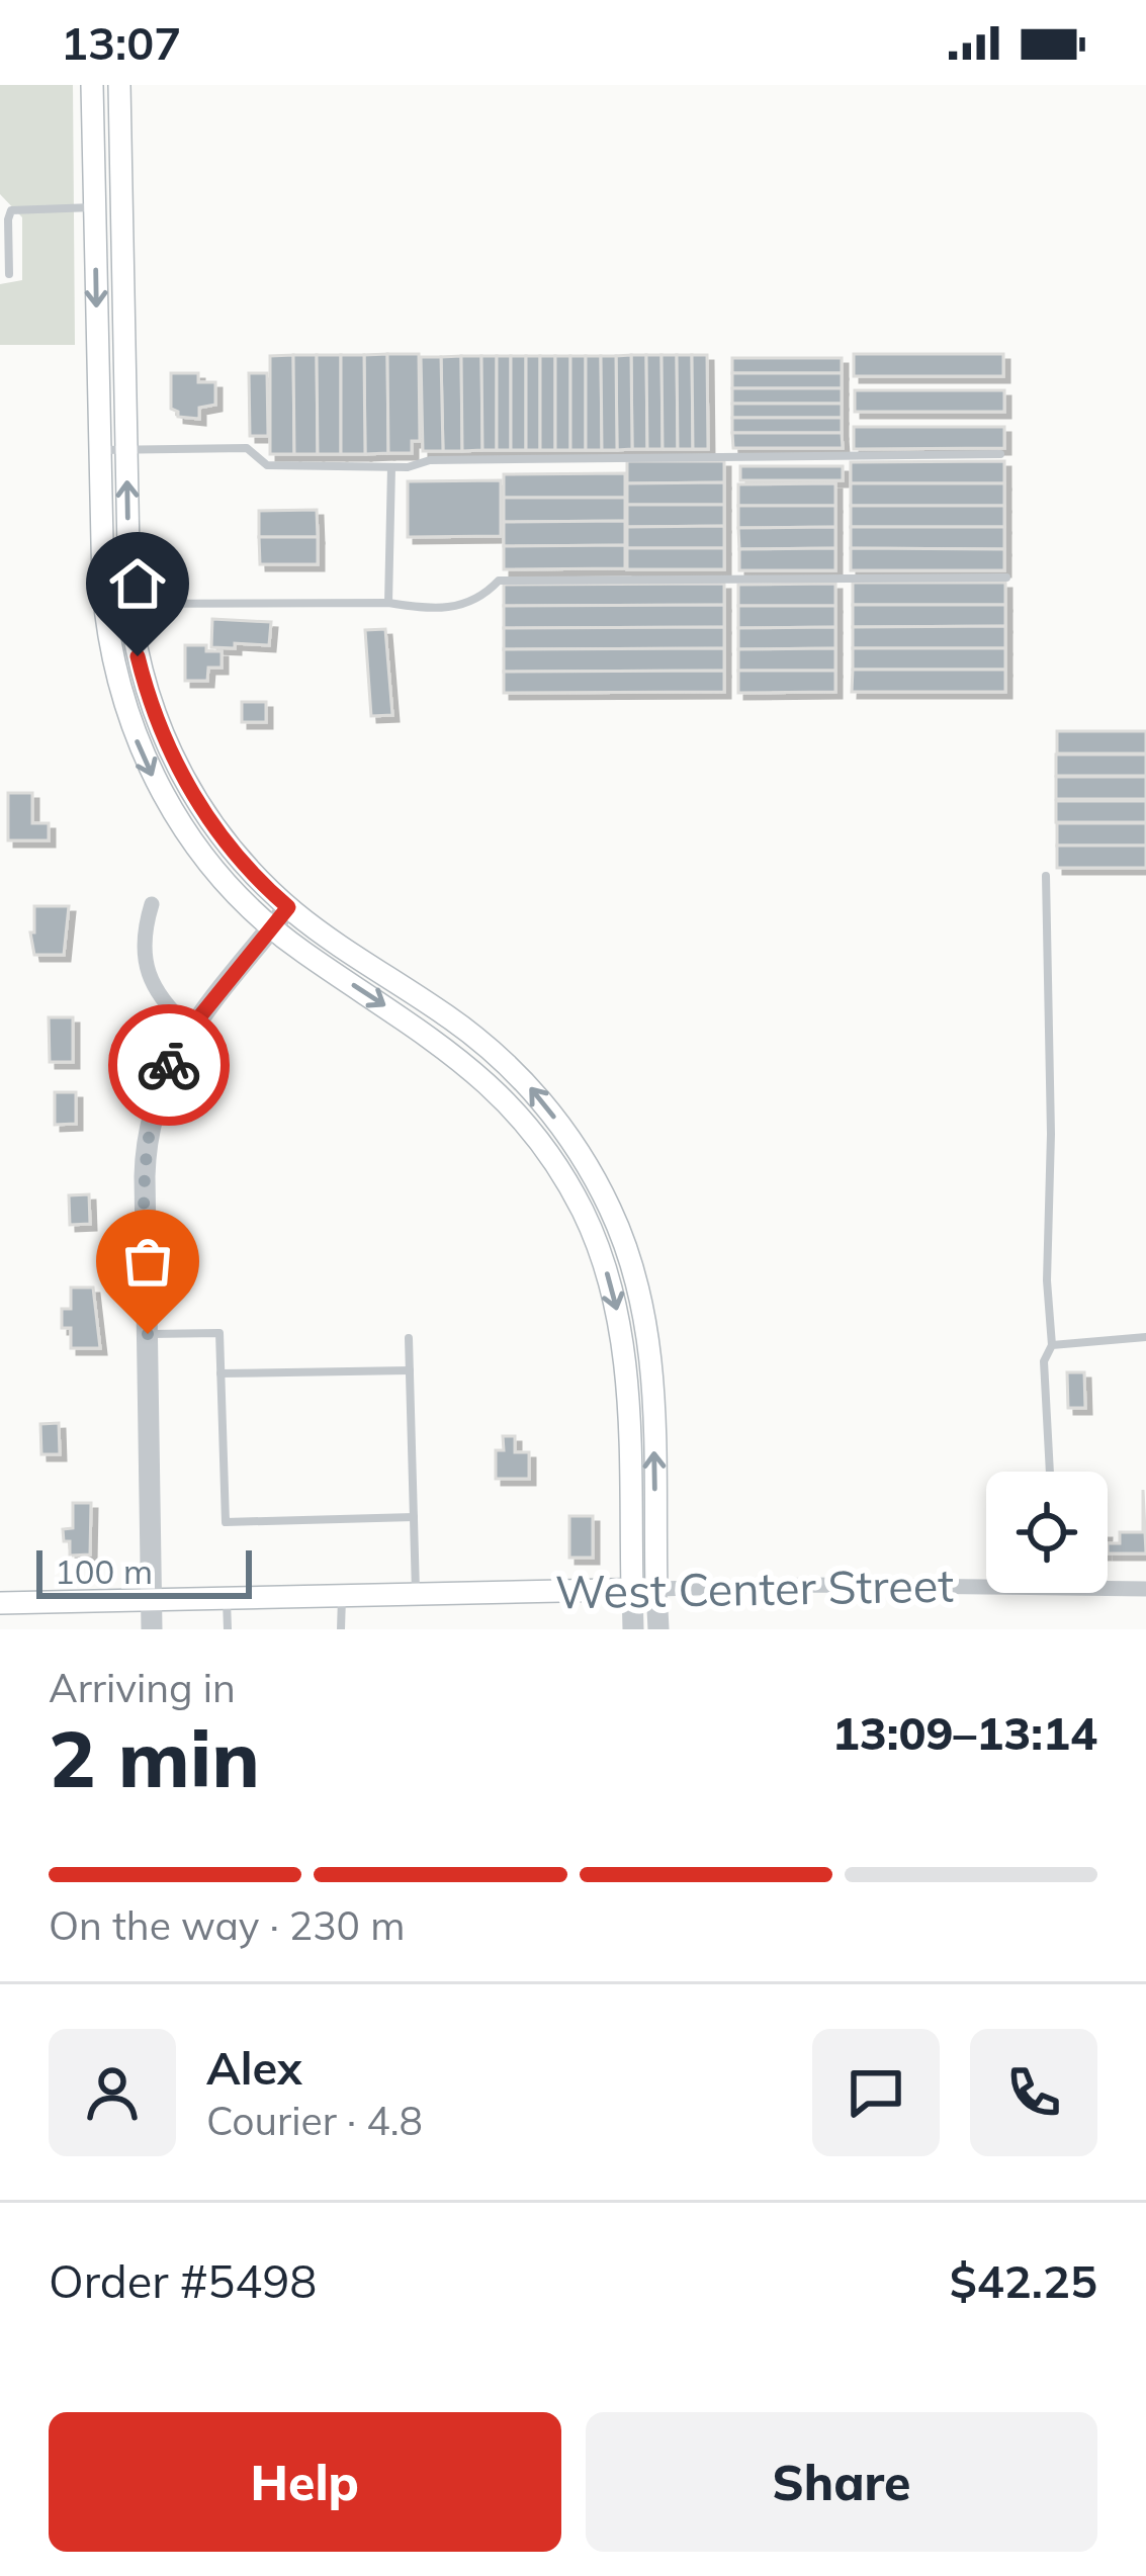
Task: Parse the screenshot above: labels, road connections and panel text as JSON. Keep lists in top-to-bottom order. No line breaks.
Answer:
{"streets":{"main road":["West Center Street"]},"scale_bar":"100 m","page":{"status":"13:07","scale":"100 m","heading":["2 min","Arriving in","13:09–13:14"],"panel":["Alex","Courier · 4.8","Order #5498","$42.25"],"bar":"On the way · 230 m","buttons":["Help","Share"]}}
